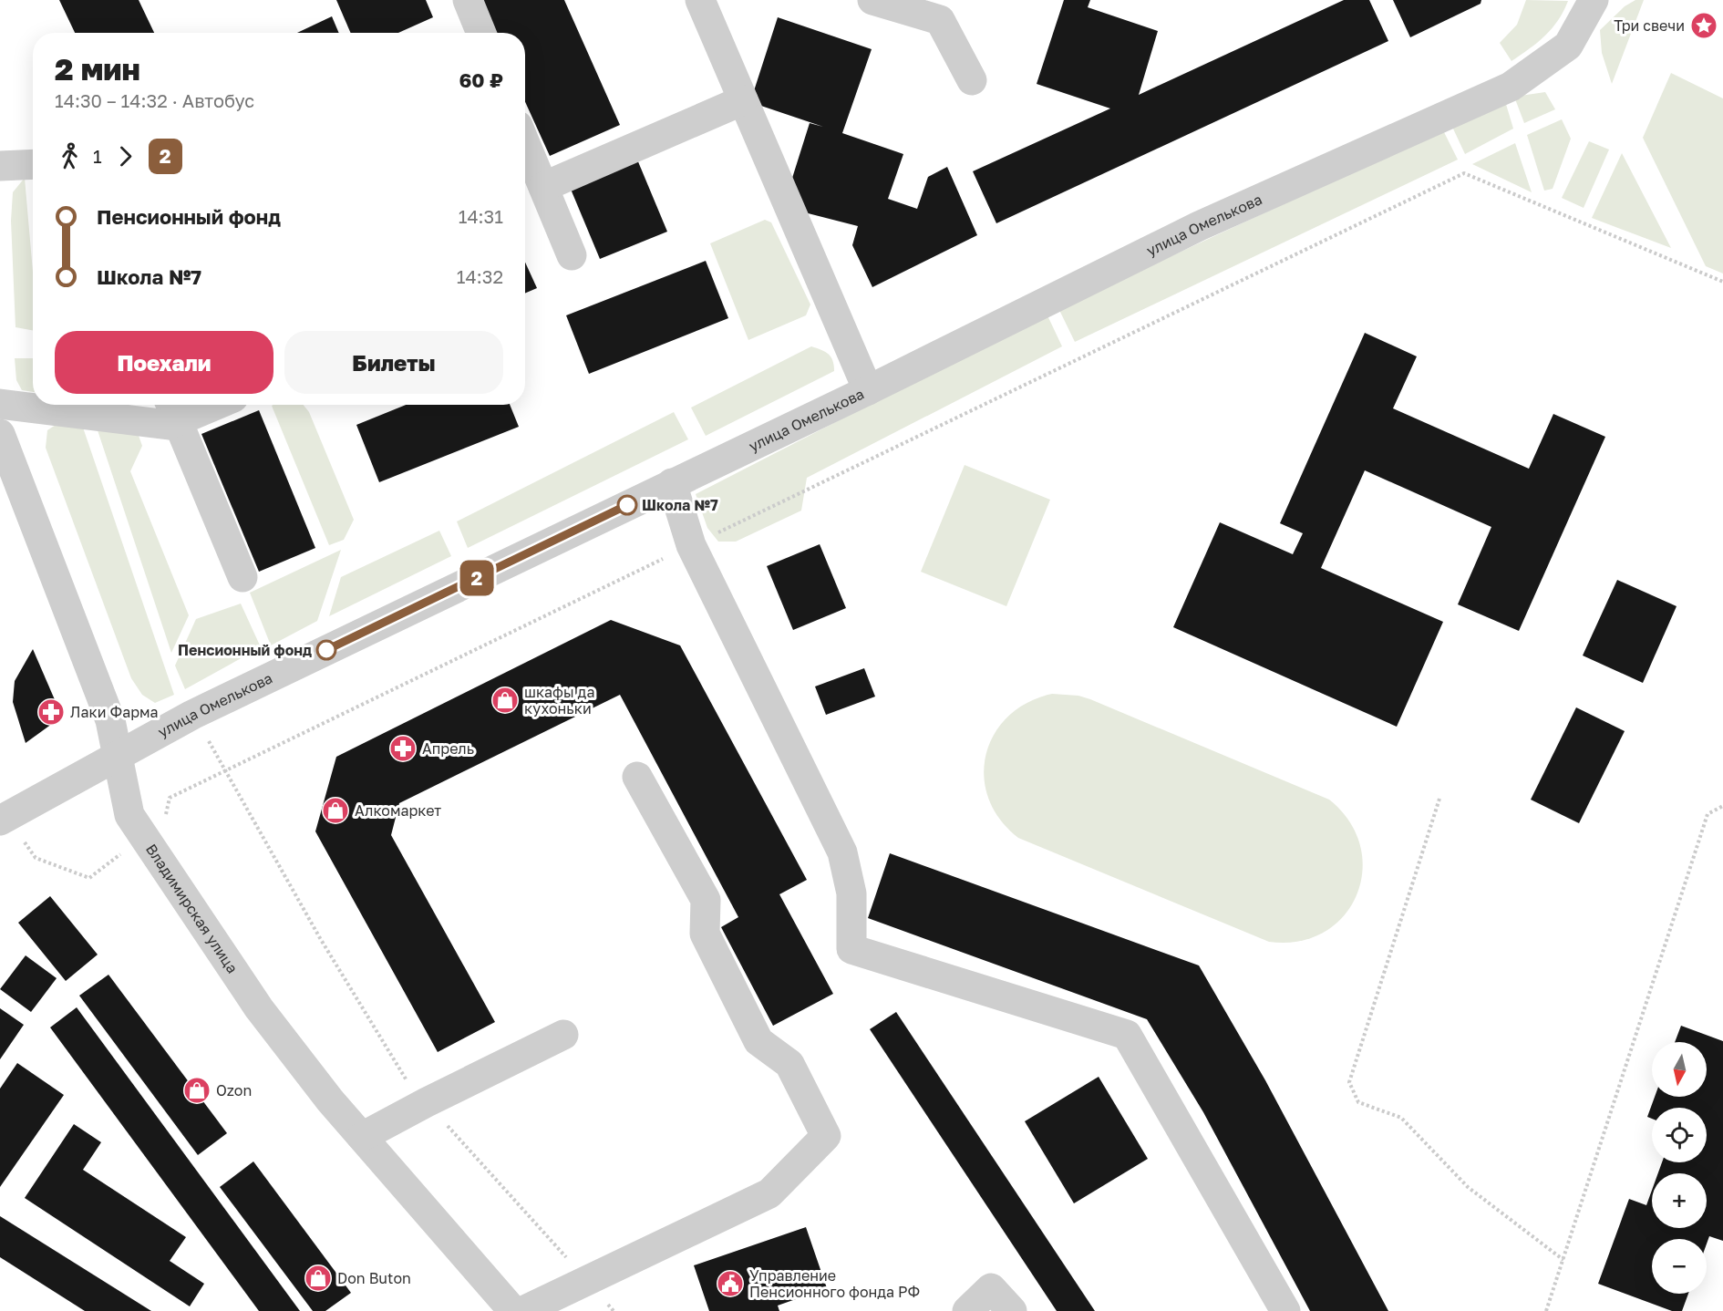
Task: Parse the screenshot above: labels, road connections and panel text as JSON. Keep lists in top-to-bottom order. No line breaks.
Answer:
{"streets":{"street":["улица Омелькова","Владимирская улица"]},"crossings":[["улица Омелькова","Владимирская улица"]],"places":{"place":["Три свечи"],"other":["Школа №7","Пенсионный фонд"],"shop":["шкафы да кухоньки","Алкомаркет","Ozon","Don Buton"],"pharmacy":["Лаки Фарма","Апрель"],"public building":["Управление Пенсионного фонда РФ"]},"lines":["bus line 2"],"north":"bottom","page":{"on_map":"2","heading":["2 мин","14:30 – 14:32 · Автобус","60 ₽"],"legs":["1","2"],"list":[{"name":"Пенсионный фонд","value":"14:31"},{"name":"Школа №7","value":"14:32"}],"buttons":["Поехали","Билеты"],"map_buttons":["+","−"]}}
